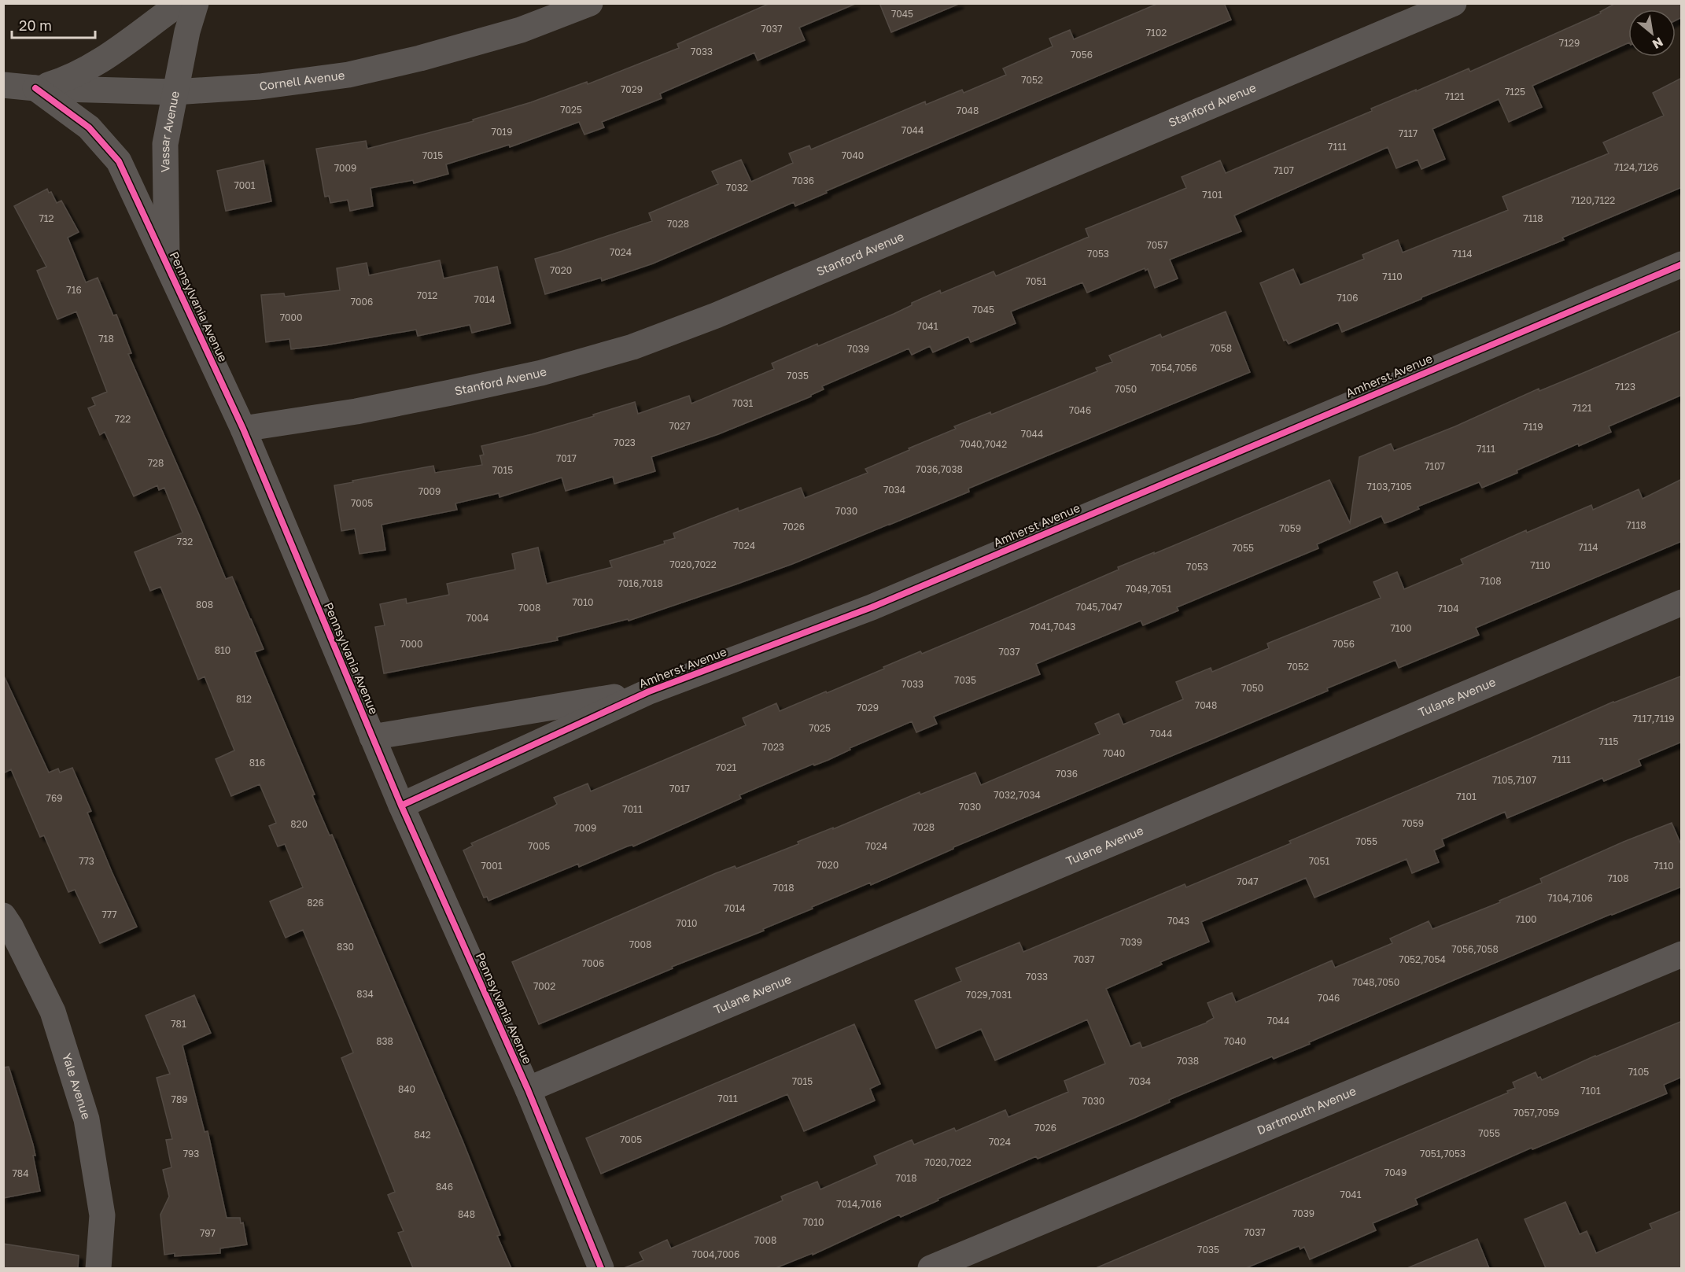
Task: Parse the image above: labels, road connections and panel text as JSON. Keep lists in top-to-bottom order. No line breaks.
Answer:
{"streets":{"street":["Cornell Avenue","Stanford Avenue","Vassar Avenue","Pennsylvania Avenue","Amherst Avenue","Tulane Avenue","Yale Avenue","Dartmouth Avenue"]},"crossings":[["Cornell Avenue","Vassar Avenue"],["Cornell Avenue","Pennsylvania Avenue"],["Stanford Avenue","Pennsylvania Avenue"],["Vassar Avenue","Pennsylvania Avenue"],["Pennsylvania Avenue","Amherst Avenue"],["Pennsylvania Avenue","Tulane Avenue"]],"house_numbers":["7045","7037","7102","7129","7033","7056","7052","7029","7125","7121","7025","7048","7044","7019","7117","7111","7015","7040","7124,7126","7009","7107","7036","7001","7032","7101","7120,7122","712","7118","7028","7057","7024","7053","7114","7020","7110","7051","716","7012","7106","7014","7006","7045","7000","7041","718","7058","7039","7054,7056","7035","7123","7050","7031","7121","7046","722","7027","7119","7044","7023","7040,7042","7111","7017","728","7107","7036,7038","7015","7103,7105","7034","7009","7005","7030","7118","7026","7059","732","7024","7114","7055","7020,7022","7110","7053","7108","7016,7018","7049,7051","7010","808","7045,7047","7008","7104","7004","7041,7043","7100","7000","7056","810","7037","7052","7035","7033","7050","812","7048","7029","7117,7119","7025","7044","7115","7023","7040","7111","816","7021","7036","7105,7107","7017","7032,7034","7101","769","7030","7011","7059","820","7028","7009","7055","7005","7024","773","7051","7020","7001","7110","7108","7047","7018","7104,7106","826","7014","777","7100","7043","7010","7039","7008","830","7056,7058","7037","7052,7054","7006","7033","7048,7050","7002","834","7029,7031","7046","7044","781","838","7040","7038","7105","7015","7034","840","7101","7011","789","7030","7057,7059","7026","7055","842","7005","7024","793","7051,7053","7020,7022","7049","784","7018","846","7041","7014,7016","7039","848","7010","7037","797","7008","7035","7004,7006"],"scale_bar":"20 m","north":"bottom right"}
